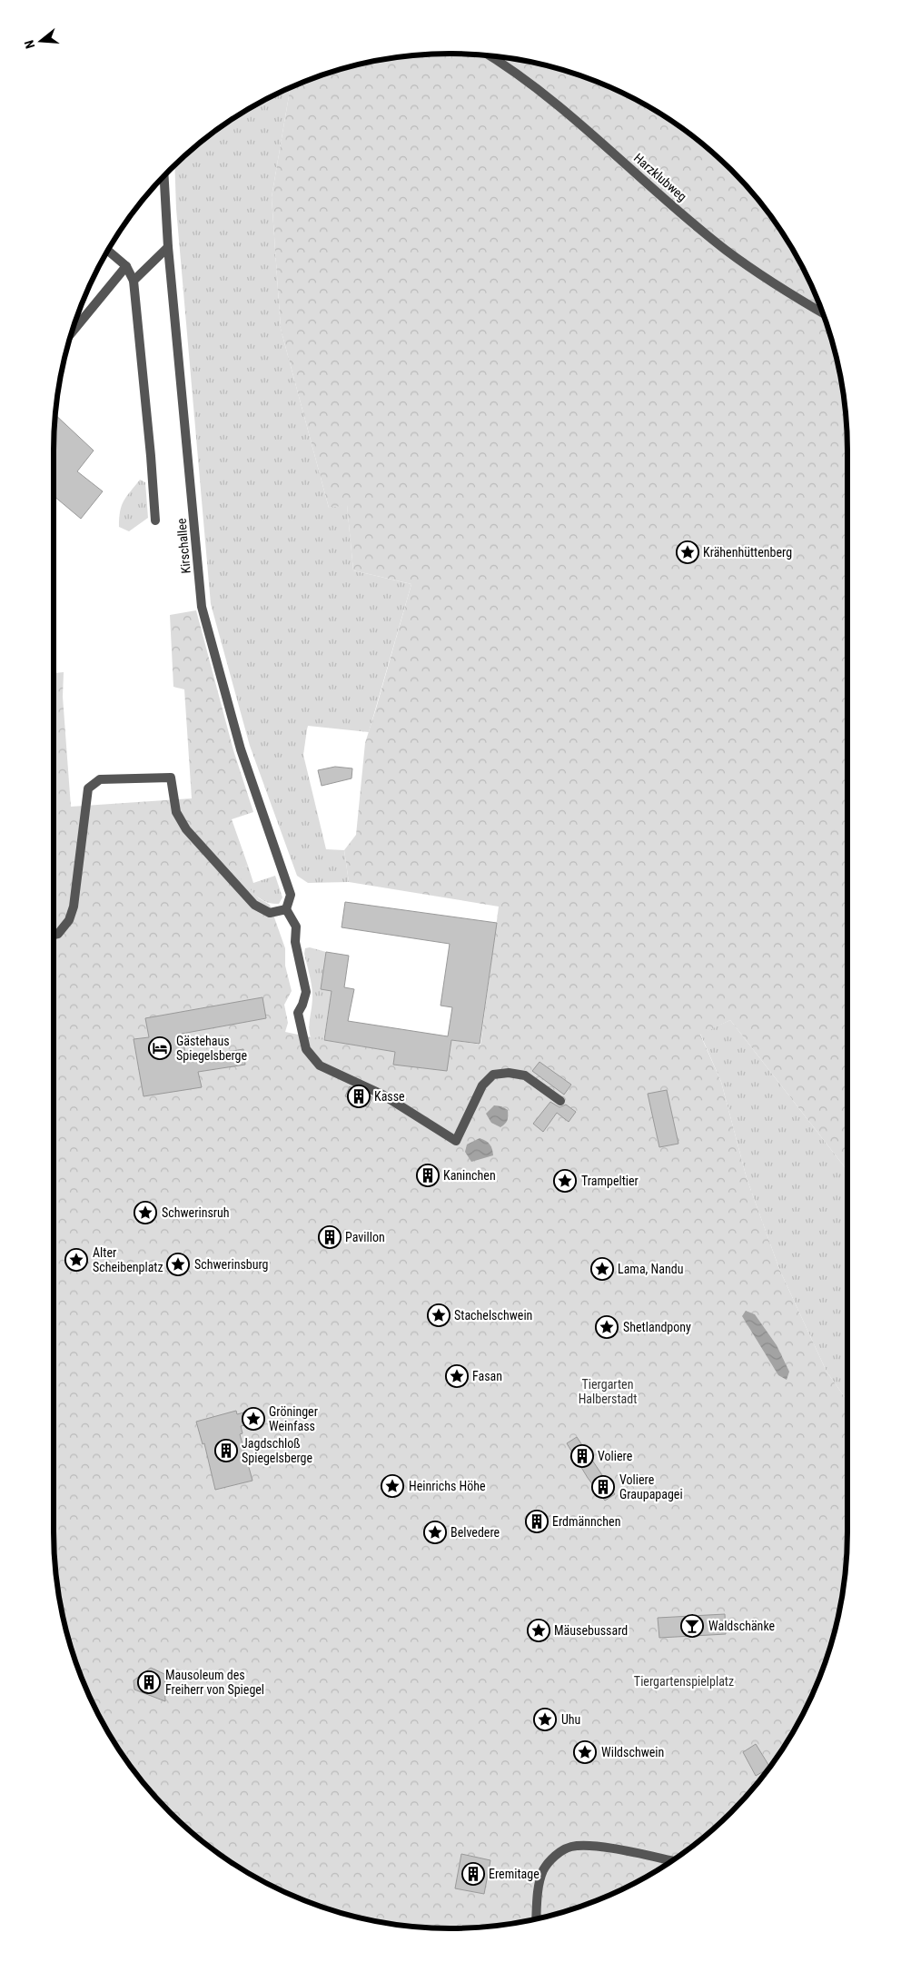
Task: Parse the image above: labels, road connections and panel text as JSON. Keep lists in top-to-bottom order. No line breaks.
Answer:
{"streets":{"street":["Harzklubweg","Kirschallee"]},"parks":["Tiergarten Halberstadt","Tiergartenspielplatz"],"places":{"place":["Krähenhüttenberg","Trampeltier","Schwerinsruh","Alter Scheibenplatz","Schwerinsburg","Lama, Nandu","Stachelschwein","Shetlandpony","Fasan","Gröninger Weinfass","Heinrichs Höhe","Belvedere","Mäusebussard","Uhu","Wildschwein"],"hotel":["Gästehaus Spiegelsberge"],"building":["Kasse","Kaninchen","Pavillon","Jagdschloß Spiegelsberge","Voliere","Voliere Graupapagei","Erdmännchen","Mausoleum des Freiherr von Spiegel","Eremitage"],"bar":["Waldschänke"]},"north":"left"}
